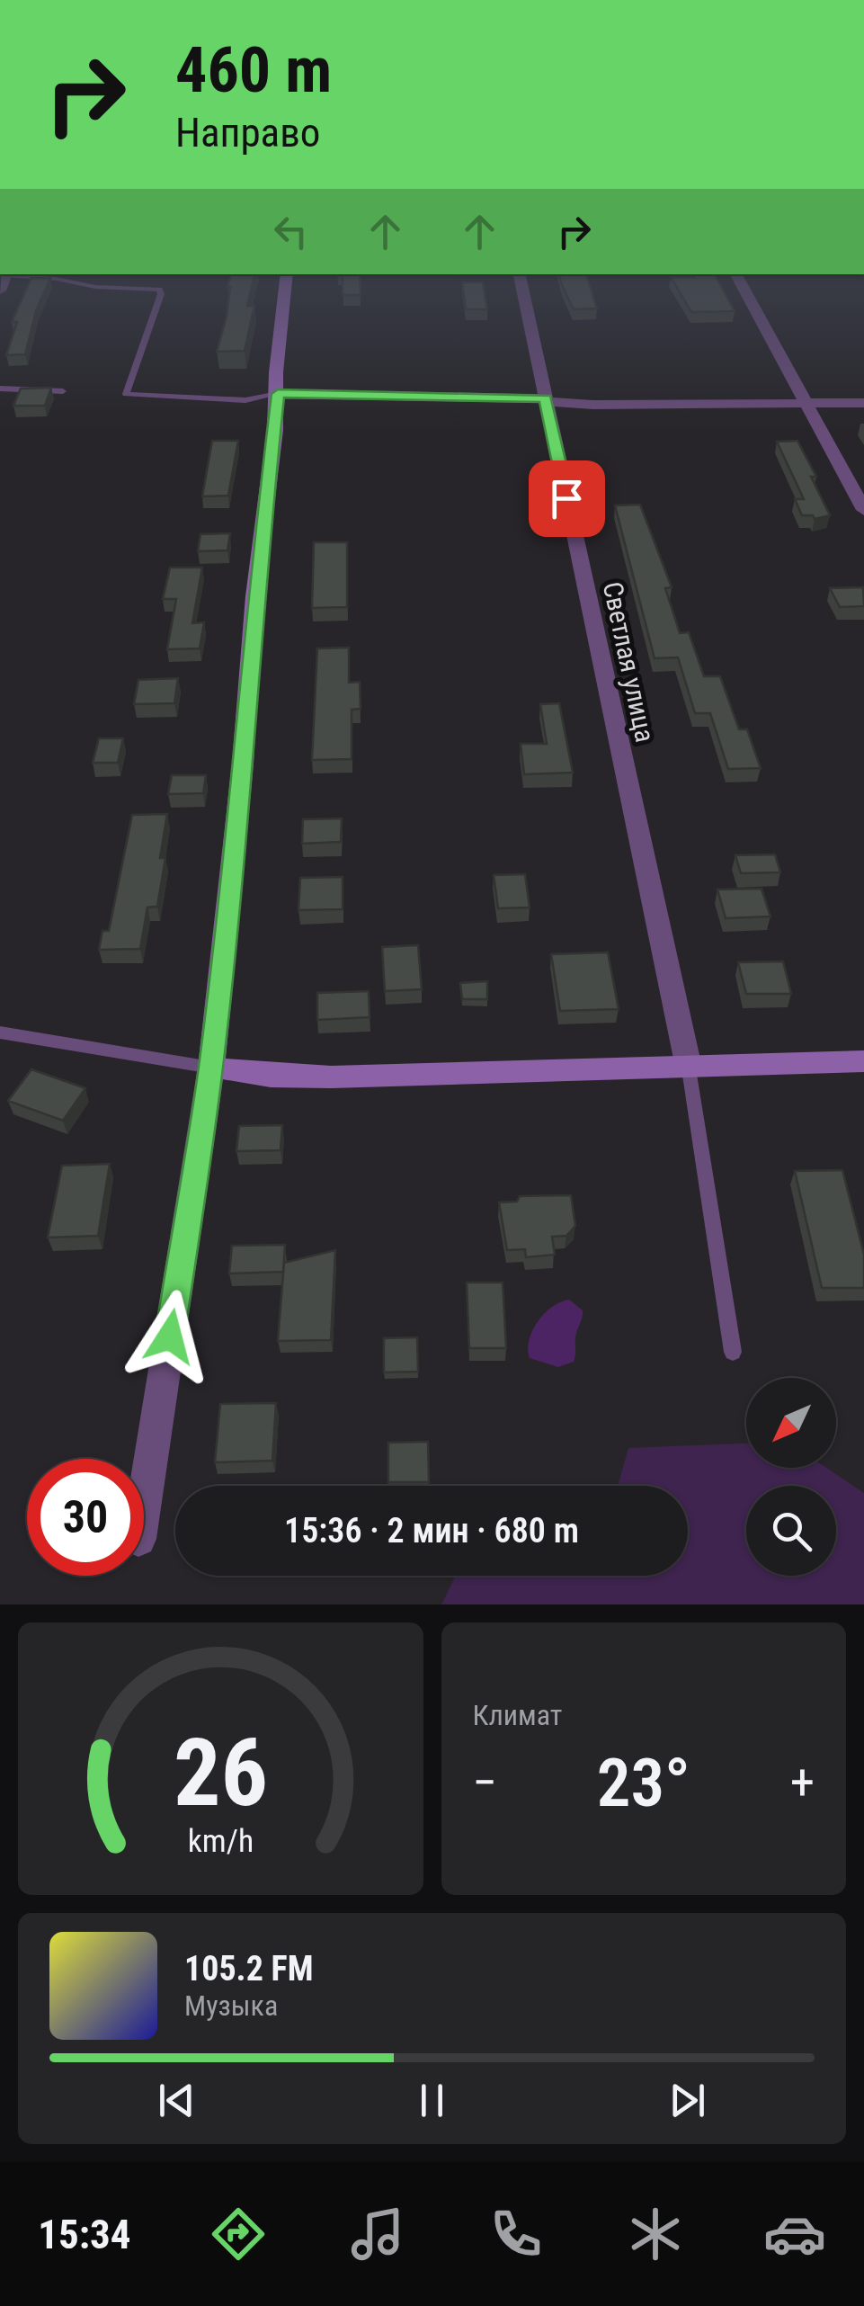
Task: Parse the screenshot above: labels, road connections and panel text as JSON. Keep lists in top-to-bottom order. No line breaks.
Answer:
{"streets":{"street":["Светлая улица"]},"north":"bottom left","page":{"turn":["460 m","Направо"],"limit":"30","trip":"15:36 · 2 мин · 680 m","tile":"Климат","heat":["−","23°","+"],"song":["105.2 FM","Музыка"],"tabs":"15:34","gauge":["26","km/h"]}}
